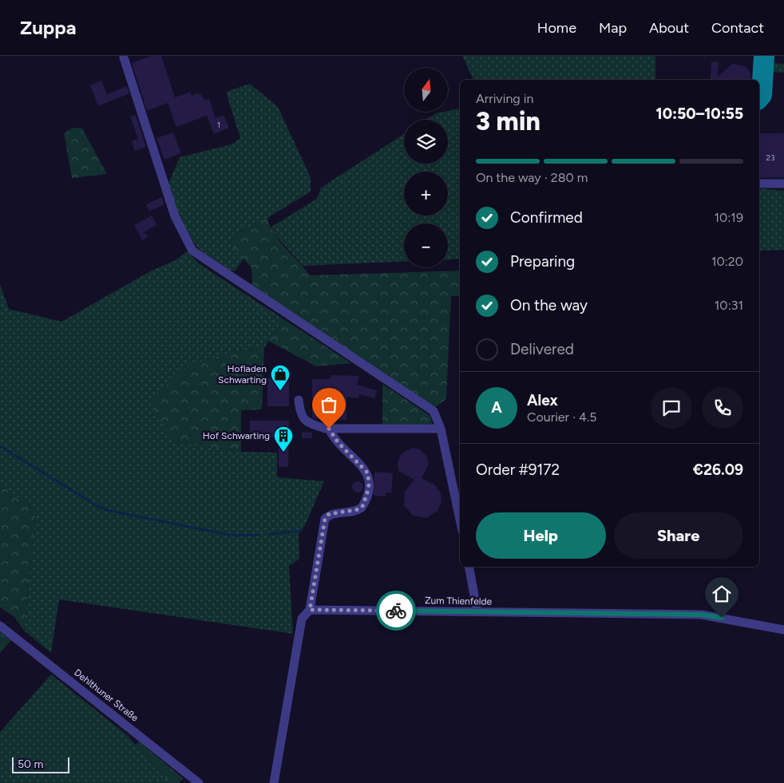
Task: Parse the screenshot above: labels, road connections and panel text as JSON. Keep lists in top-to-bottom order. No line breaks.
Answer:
{"streets":{"street":["Zum Thienfelde","Dehlthuner Straße"]},"places":{"shop":["Hofladen Schwarting"],"building":["Hof Schwarting"]},"house_numbers":["1","23"],"scale_bar":"50 m","north":"top","page":{"header":"Zuppa","nav":["Home","Map","About","Contact"],"map_buttons":["+","−"],"heading":["3 min","Arriving in","10:50–10:55"],"panel":["Alex","Courier · 4.5","Order #9172","€26.09"],"bar":"On the way · 280 m","list":[["Confirmed","10:19"],["Preparing","10:20"],["On the way","10:31"],"Delivered"],"round":"A","buttons":["Help","Share"],"scale":"50 m"}}
